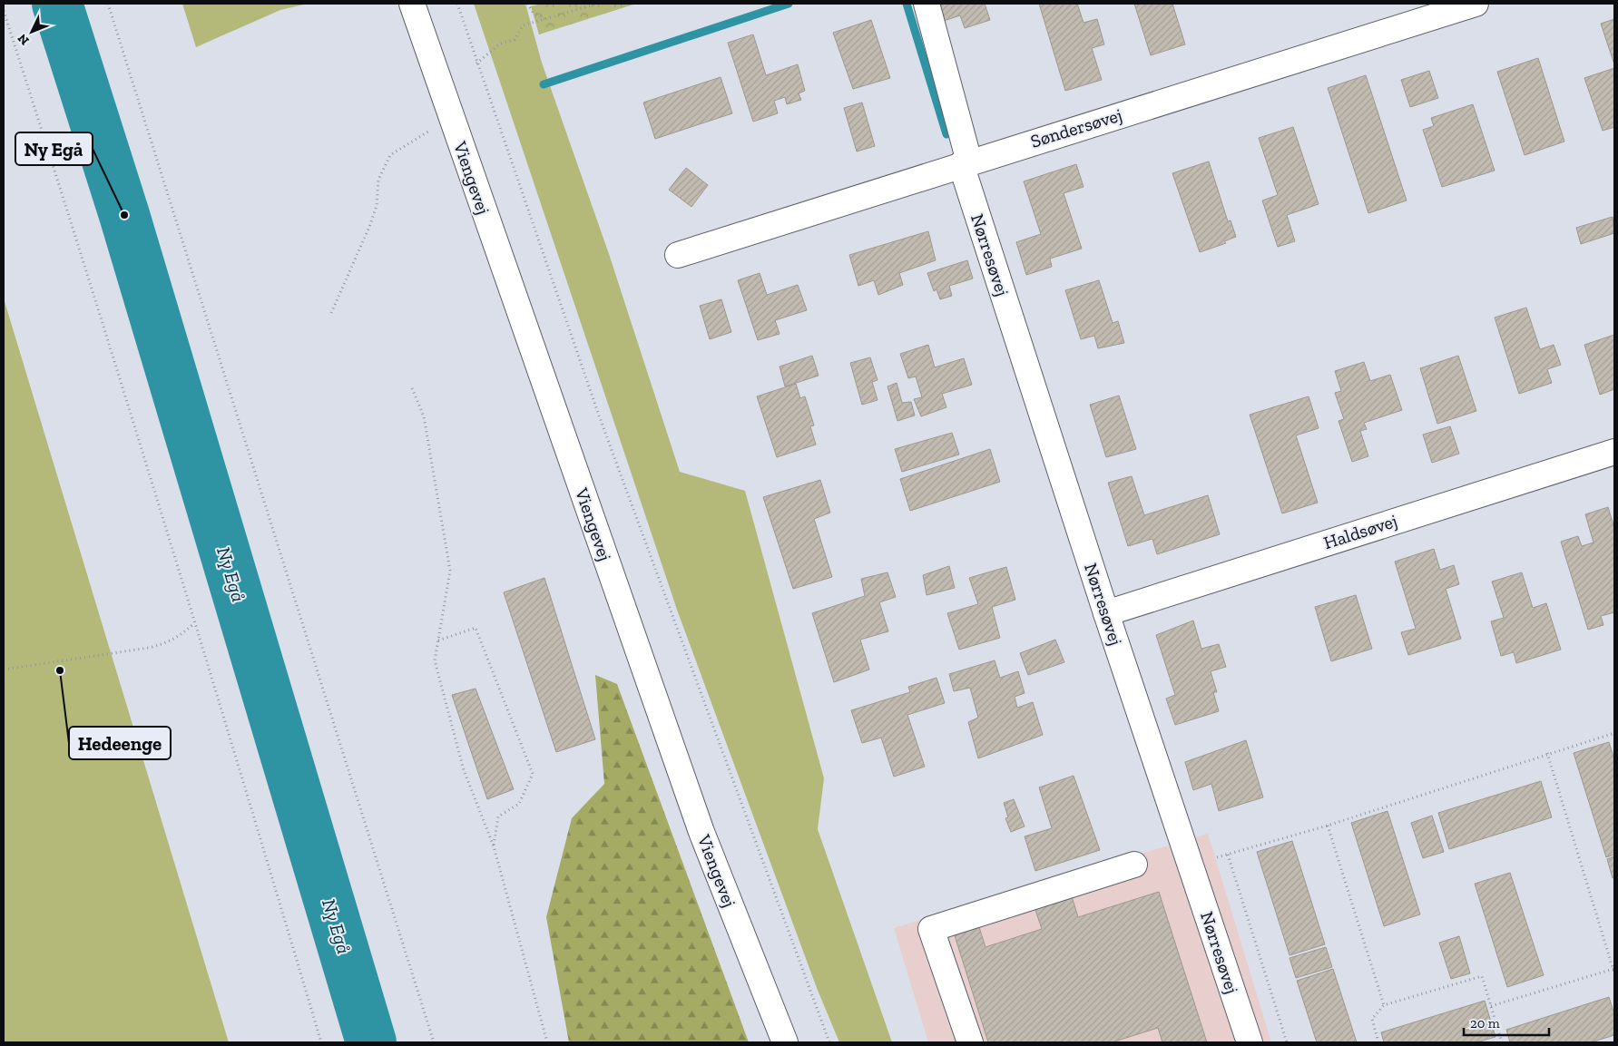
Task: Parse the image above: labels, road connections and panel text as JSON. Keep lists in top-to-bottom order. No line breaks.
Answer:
{"streets":{"street":["Søndersøvej","Viengevej","Nørresøvej","Haldsøvej"]},"crossings":[["Søndersøvej","Nørresøvej"],["Nørresøvej","Haldsøvej"]],"water":["Ny Egå"],"places":["Ny Egå","Hedeenge"],"scale_bar":"20 m","north":"bottom left"}
